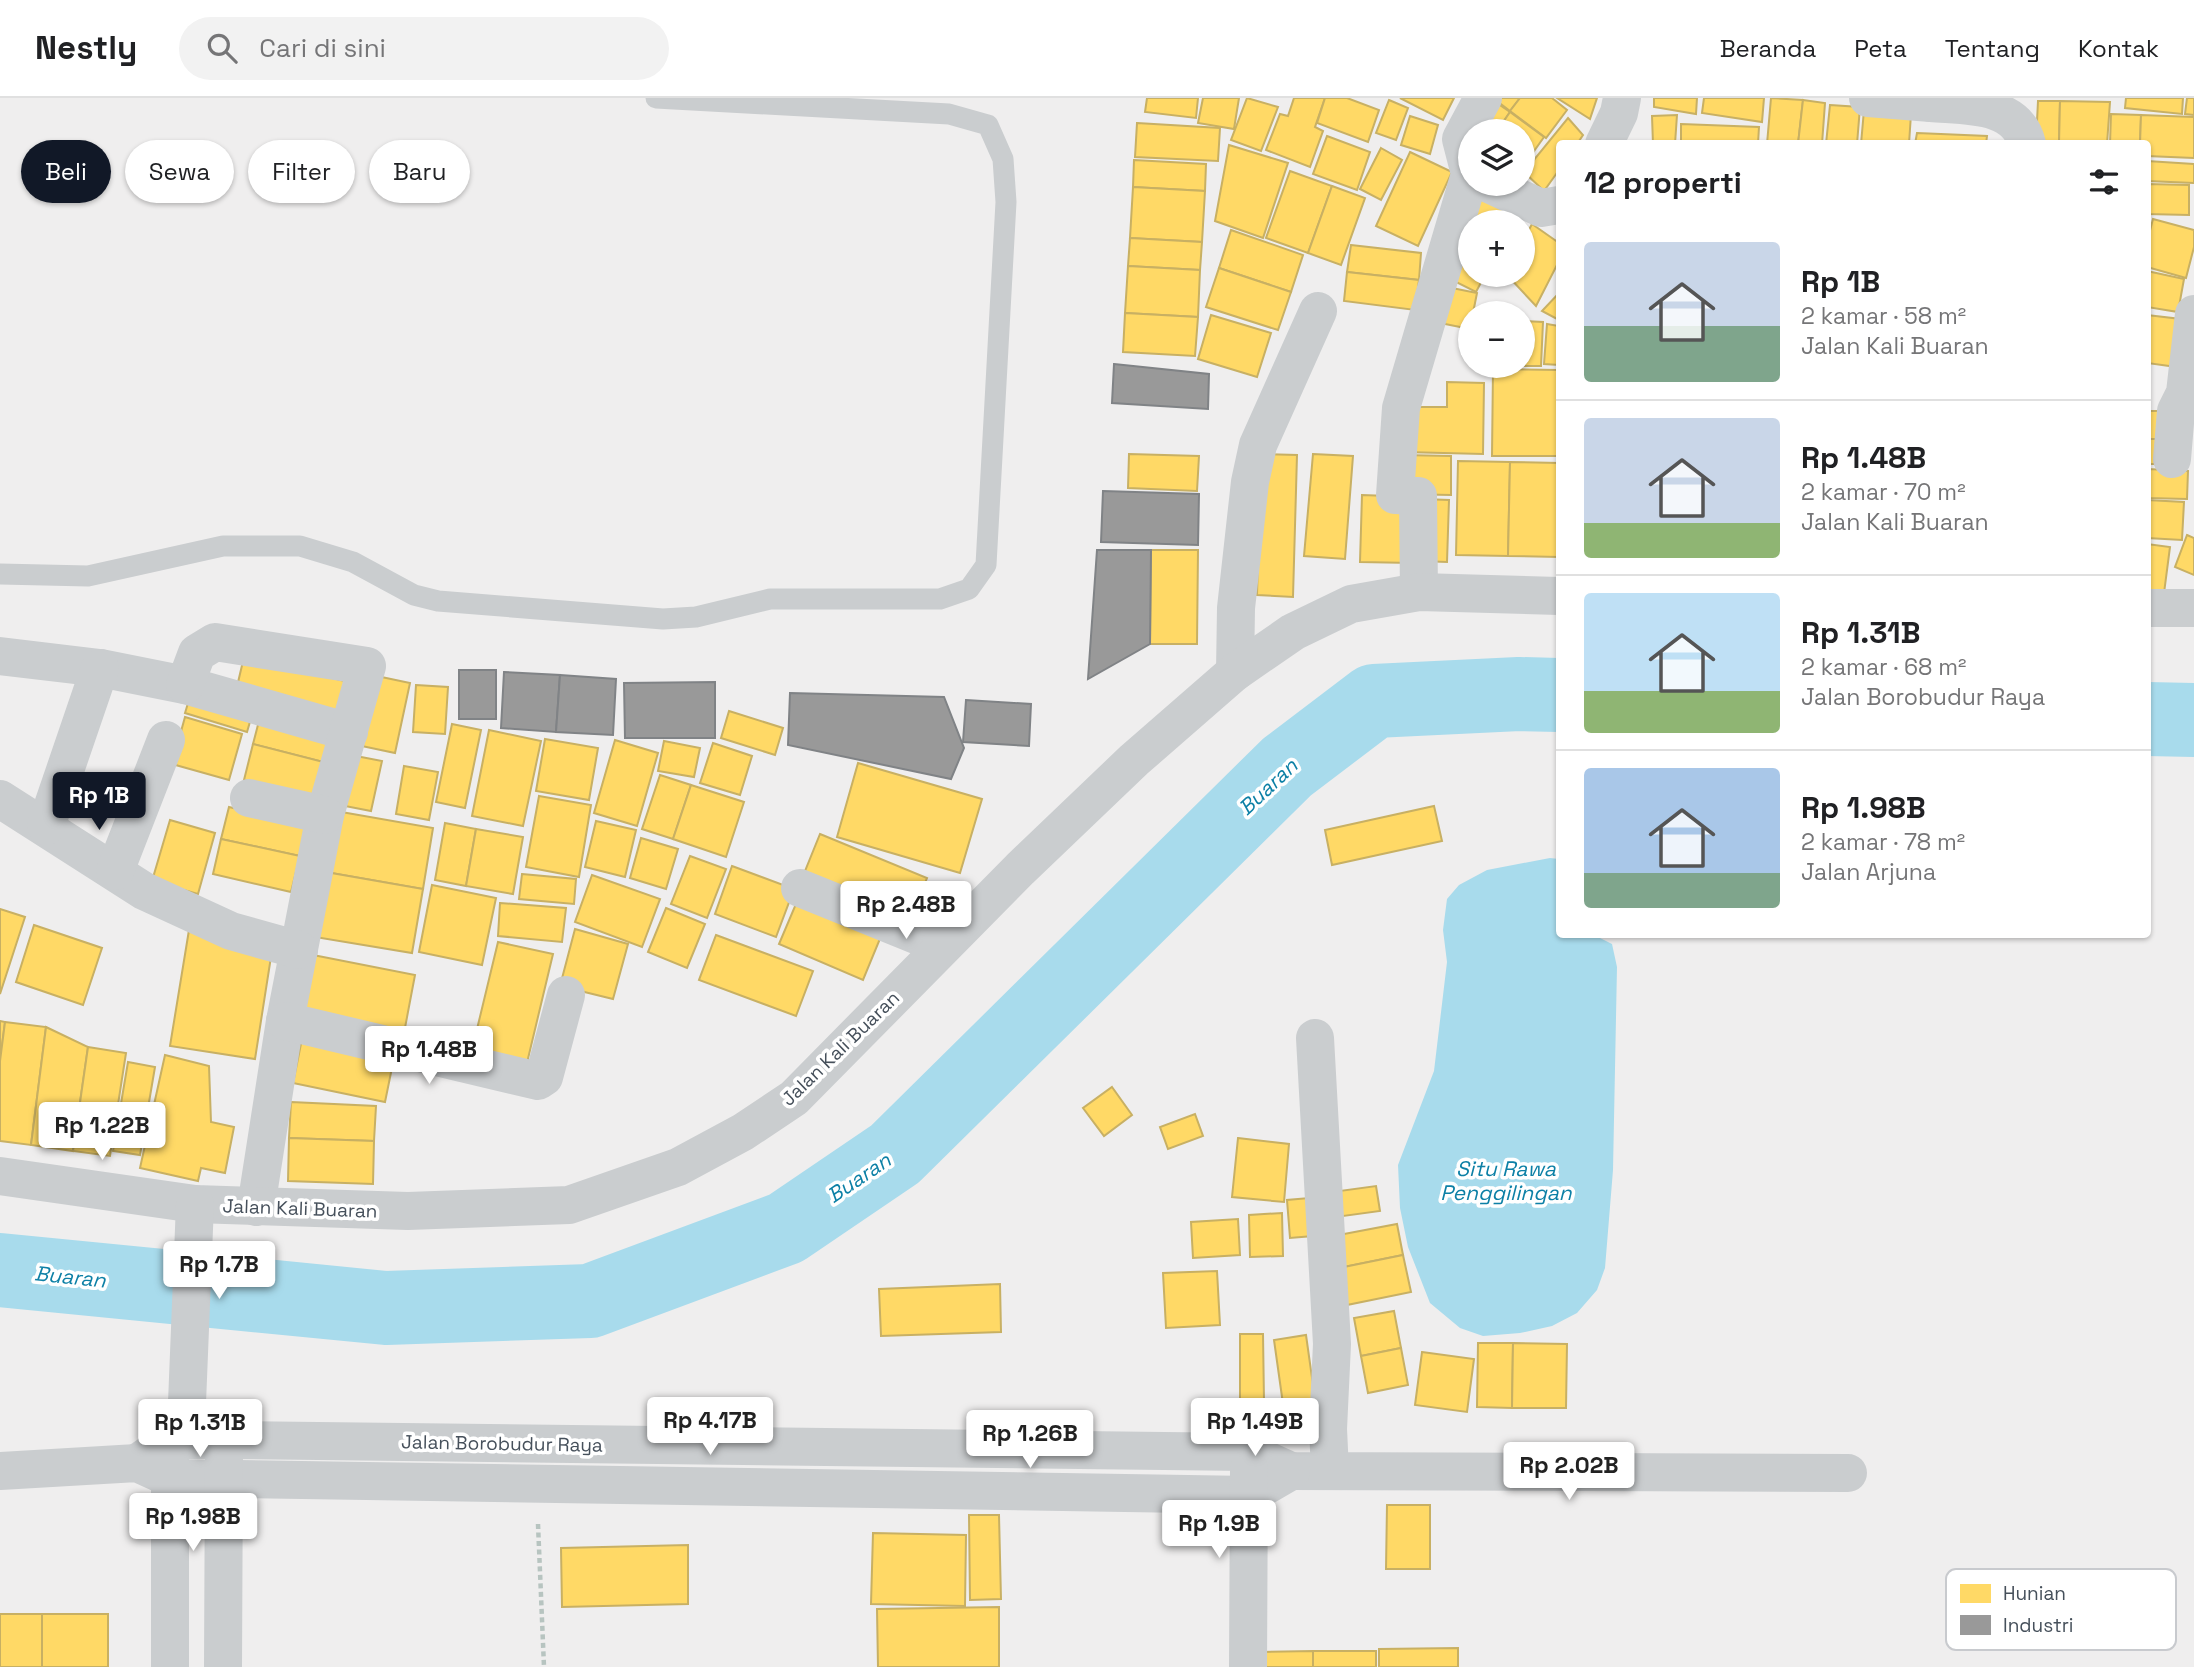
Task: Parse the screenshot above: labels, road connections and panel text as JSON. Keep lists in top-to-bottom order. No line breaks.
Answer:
{"streets":{"street":["Jalan Kali Buaran","Jalan Borobudur Raya"]},"water":["Buaran","Situ Rawa Penggilingan"],"legend":["Hunian","Industri"],"page":{"header":"Nestly","search":"Cari di sini","nav":["Beranda","Peta","Tentang","Kontak"],"map_buttons":["+","−"],"chip":["Beli","Sewa","Filter","Baru"],"heading":"12 properti","list":[{"name":"Rp 1B","note":"2 kamar · 58 m² · Jalan Kali Buaran"},{"name":"Rp 1.48B","note":"2 kamar · 70 m² · Jalan Kali Buaran"},{"name":"Rp 1.31B","note":"2 kamar · 68 m² · Jalan Borobudur Raya"},{"name":"Rp 1.98B","note":"2 kamar · 78 m² · Jalan Arjuna"}],"price":["Rp 1B","Rp 2.48B","Rp 1.48B","Rp 1.22B","Rp 1.7B","Rp 4.17B","Rp 1.49B","Rp 1.31B","Rp 1.26B","Rp 2.02B","Rp 1.98B","Rp 1.9B"]}}
